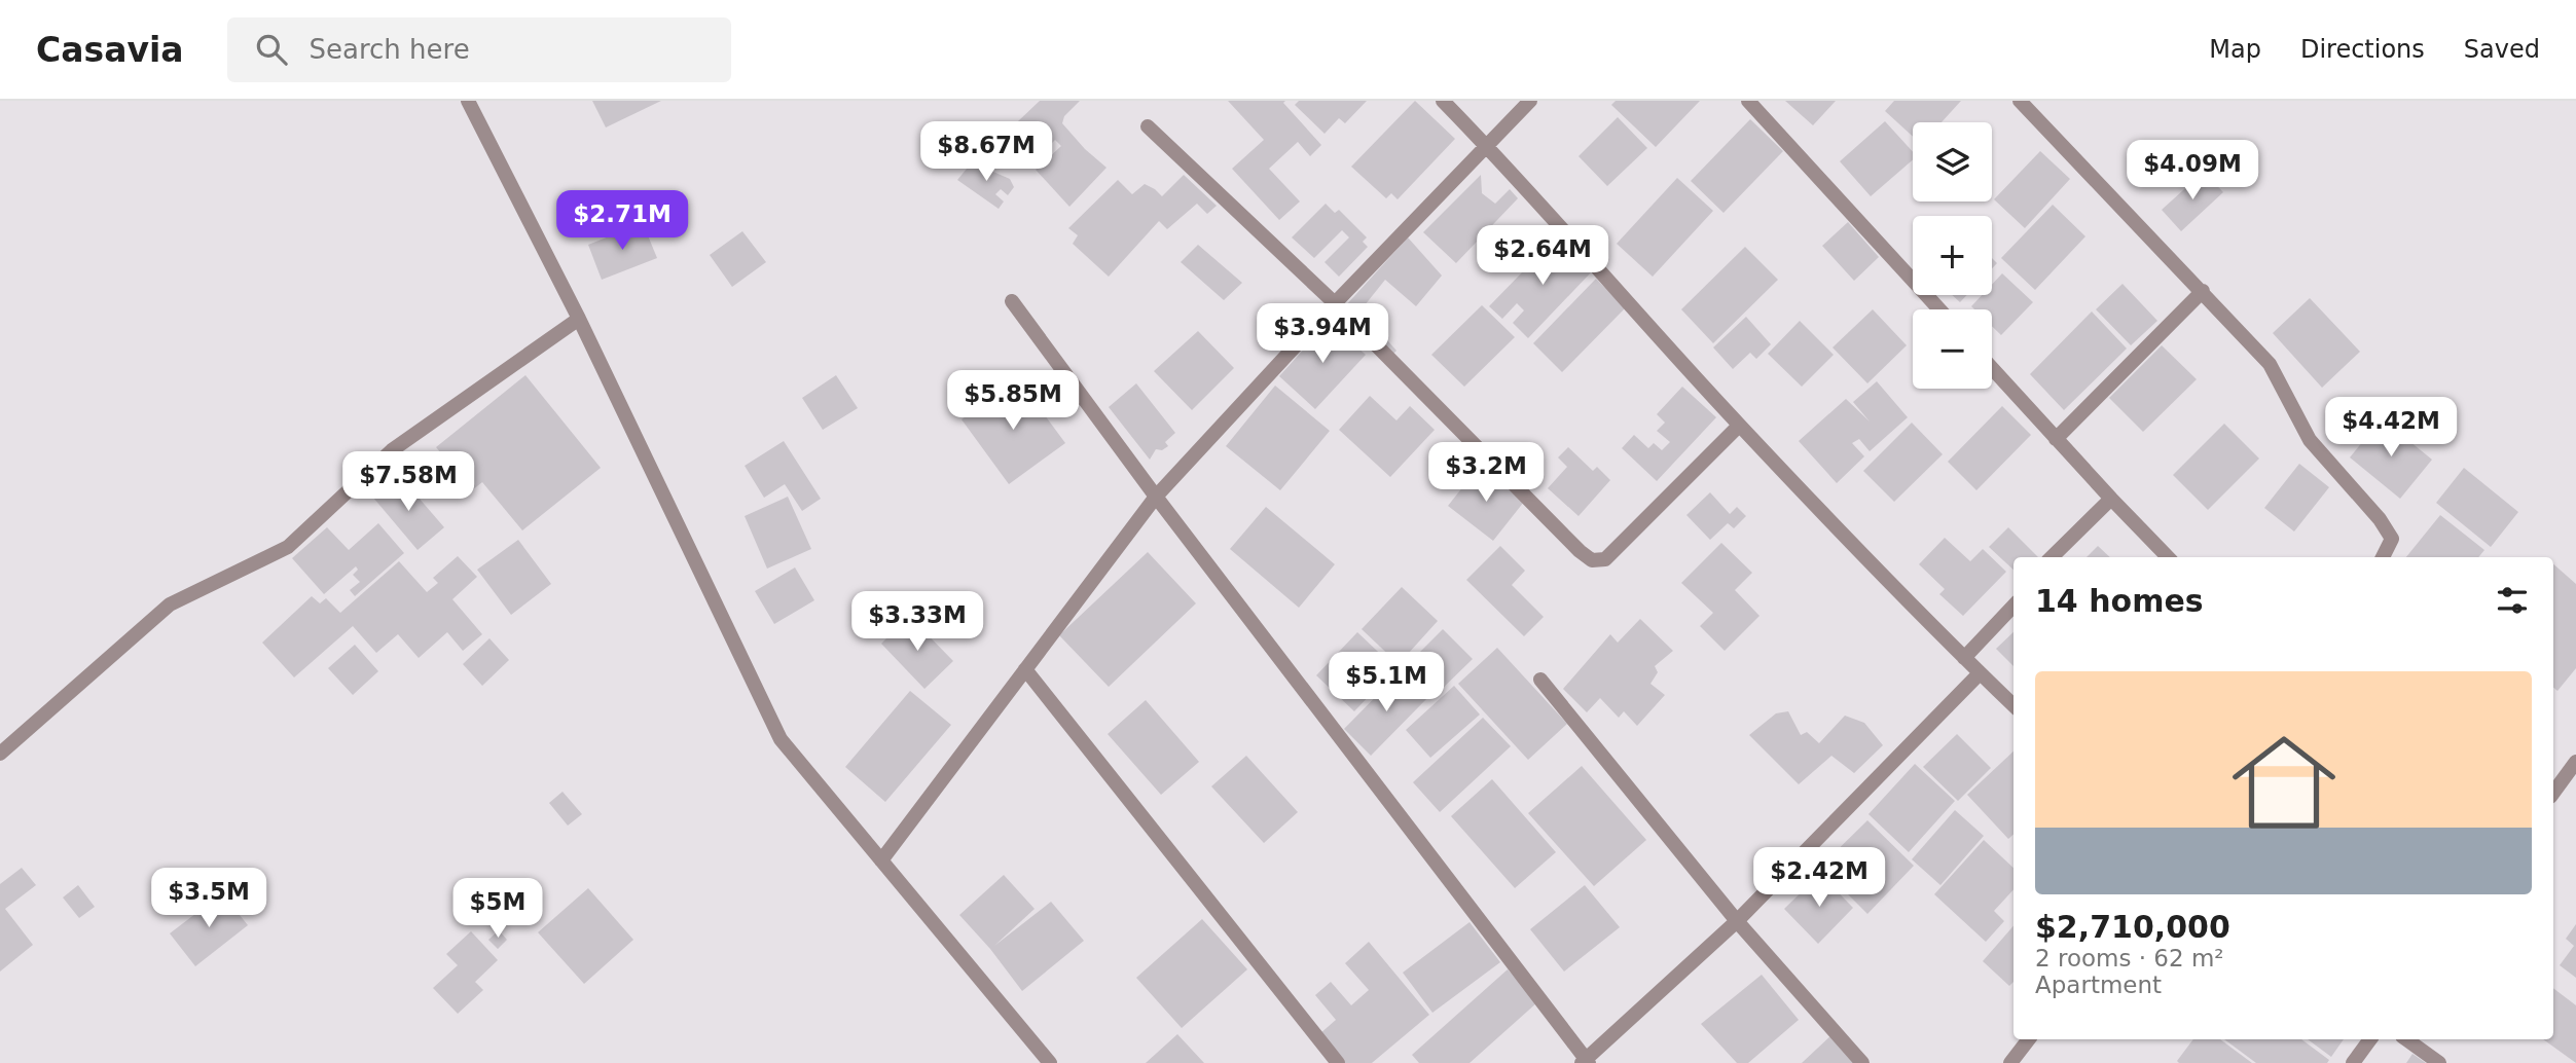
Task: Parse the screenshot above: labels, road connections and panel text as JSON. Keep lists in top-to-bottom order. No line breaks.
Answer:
{"page":{"header":"Casavia","search":"Search here","nav":["Map","Directions","Saved"],"price":["$8.67M","$4.09M","$2.71M","$2.64M","$3.94M","$5.85M","$4.42M","$3.2M","$7.58M","$3.33M","$5.1M","$2.42M","$3.5M","$5M"],"map_buttons":["+","−"],"heading":"14 homes","list":[{"name":"$2,710,000","note":"2 rooms · 62 m² · Apartment"}]}}
